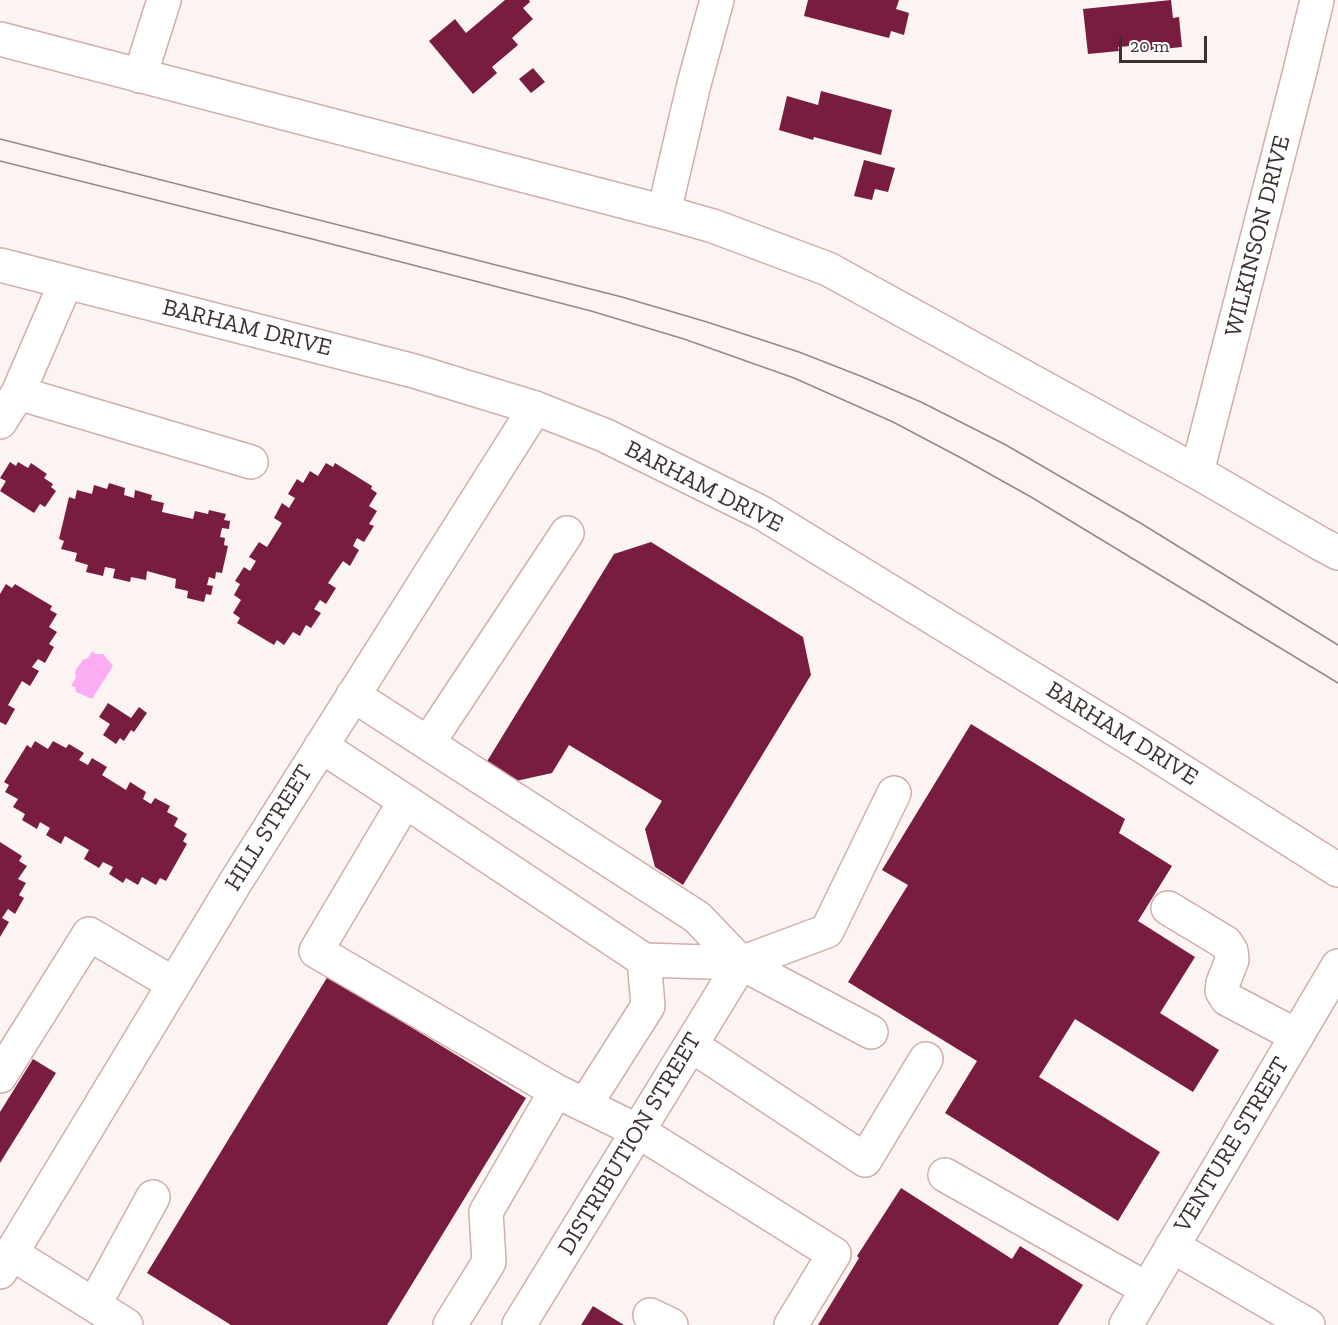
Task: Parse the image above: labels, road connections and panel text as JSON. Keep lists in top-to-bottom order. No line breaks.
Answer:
{"streets":{"street":["WILKINSON DRIVE","BARHAM DRIVE","HILL STREET","DISTRIBUTION STREET","VENTURE STREET"]},"crossings":[["BARHAM DRIVE","HILL STREET"]],"scale_bar":"20 m"}
